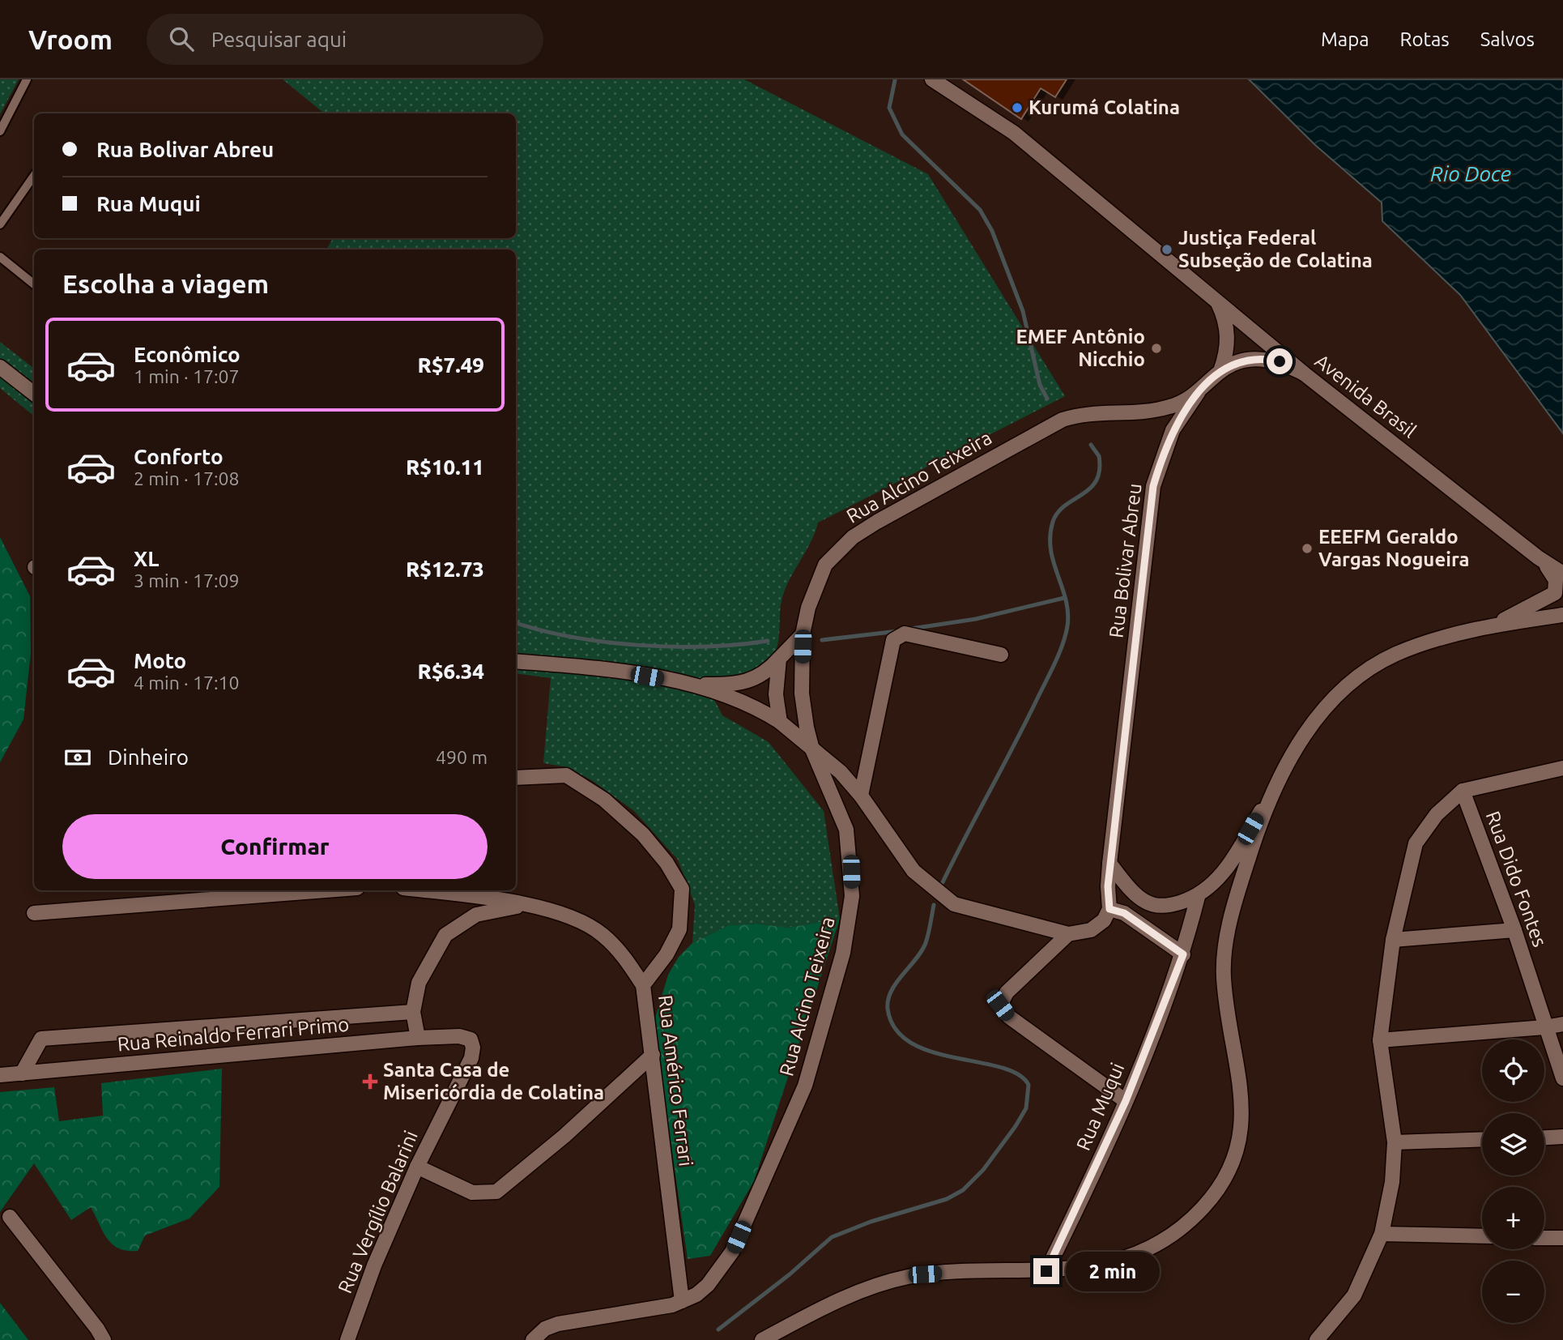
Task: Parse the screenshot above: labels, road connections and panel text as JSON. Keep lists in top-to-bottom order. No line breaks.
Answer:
{"streets":{"street":["Avenida Brasil","Rua Alcino Teixeira","Rua Bolivar Abreu","Rua Dido Fontes","Rua Reinaldo Ferrari Primo","Rua Américo Ferrari","Rua Muqui","Rua Vergílio Balarini"]},"crossings":[["Avenida Brasil","Rua Bolivar Abreu"],["Rua Alcino Teixeira","Rua Bolivar Abreu"],["Rua Alcino Teixeira","Rua Américo Ferrari"],["Rua Reinaldo Ferrari Primo","Rua Vergílio Balarini"]],"water":["Rio Doce"],"places":{"other":["Kurumá Colatina","Justiça Federal Subseção de Colatina","EMEF Antônio Nicchio","EEEFM Geraldo Vargas Nogueira"],"health":["Santa Casa de Misericórdia de Colatina"]},"page":{"header":"Vroom","search":"Pesquisar aqui","nav":["Mapa","Rotas","Salvos"],"banner":["Rua Bolivar Abreu","Rua Muqui"],"heading":"Escolha a viagem","list":[{"name":"Econômico","note":"1 min · 17:07","value":"R$7.49"},{"name":"Conforto","note":"2 min · 17:08","value":"R$10.11"},{"name":"XL","note":"3 min · 17:09","value":"R$12.73"},{"name":"Moto","note":"4 min · 17:10","value":"R$6.34"}],"pay":["Dinheiro","490 m"],"buttons":"Confirmar","map_buttons":["+","−"],"bubble":"2 min"}}
